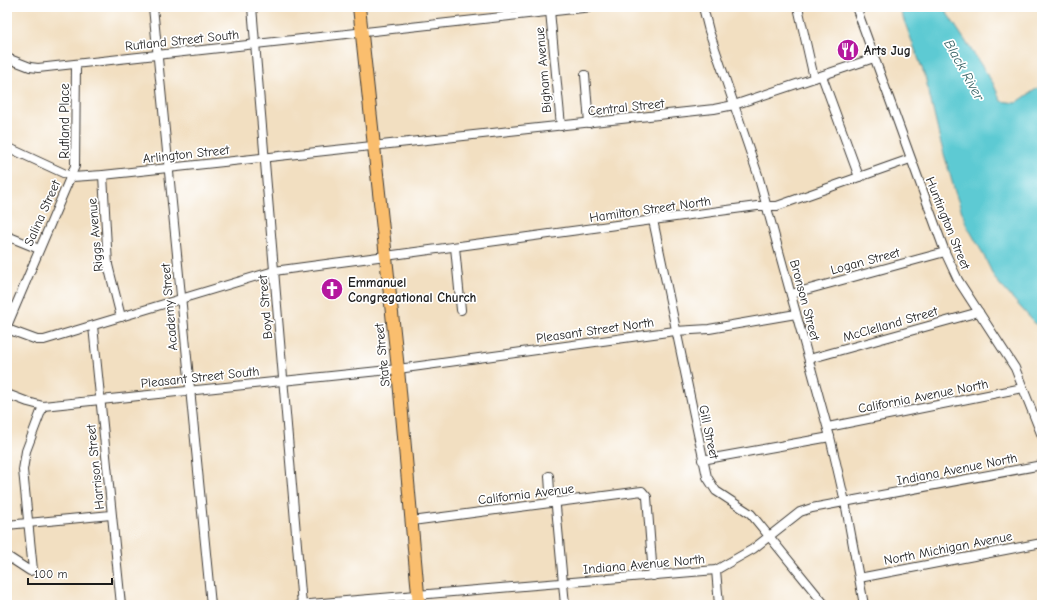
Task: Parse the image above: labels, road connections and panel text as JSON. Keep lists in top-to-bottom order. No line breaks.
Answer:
{"streets":{"highway":["State Street"],"street":["Rutland Street South","Bigham Avenue","Central Street","Rutland Place","Arlington Street","Hamilton Street North","Salina Street","Huntington Street","Riggs Avenue","Logan Street","Bronson Street","Academy Street","Boyd Street","McClelland Street","Pleasant Street North","Pleasant Street South","California Avenue North","Gill Street","Harrison Street","Indiana Avenue North","California Avenue","North Michigan Avenue"]},"crossings":[["Rutland Street South","Bigham Avenue"],["Rutland Street South","Rutland Place"],["Rutland Street South","Academy Street"],["Rutland Street South","Boyd Street"],["Rutland Street South","State Street"],["Bigham Avenue","Central Street"],["Central Street","Arlington Street"],["Central Street","Huntington Street"],["Central Street","Bronson Street"],["Central Street","State Street"],["Rutland Place","Arlington Street"],["Rutland Place","Salina Street"],["Arlington Street","Salina Street"],["Arlington Street","Riggs Avenue"],["Arlington Street","Academy Street"],["Arlington Street","Boyd Street"],["Arlington Street","State Street"],["Hamilton Street North","Salina Street"],["Hamilton Street North","Huntington Street"],["Hamilton Street North","Riggs Avenue"],["Hamilton Street North","Bronson Street"],["Hamilton Street North","Academy Street"],["Hamilton Street North","Boyd Street"],["Hamilton Street North","State Street"],["Hamilton Street North","Gill Street"],["Hamilton Street North","Harrison Street"],["Huntington Street","Logan Street"],["Huntington Street","McClelland Street"],["Huntington Street","California Avenue North"],["Logan Street","Bronson Street"],["Bronson Street","McClelland Street"],["Bronson Street","Pleasant Street North"],["Bronson Street","California Avenue North"],["Bronson Street","Indiana Avenue North"],["Bronson Street","North Michigan Avenue"],["Academy Street","Pleasant Street South"],["Boyd Street","Pleasant Street South"],["Boyd Street","Indiana Avenue North"],["Pleasant Street North","State Street"],["Pleasant Street North","Pleasant Street South"],["Pleasant Street North","Gill Street"],["State Street","Pleasant Street South"],["State Street","Indiana Avenue North"],["State Street","California Avenue"],["Pleasant Street South","Harrison Street"],["Gill Street","Indiana Avenue North"],["Indiana Avenue North","California Avenue"]],"water":["Black River"],"places":{"restaurant":["Arts Jug"],"church":["Emmanuel Congregational Church"]},"scale_bar":"100 m"}
